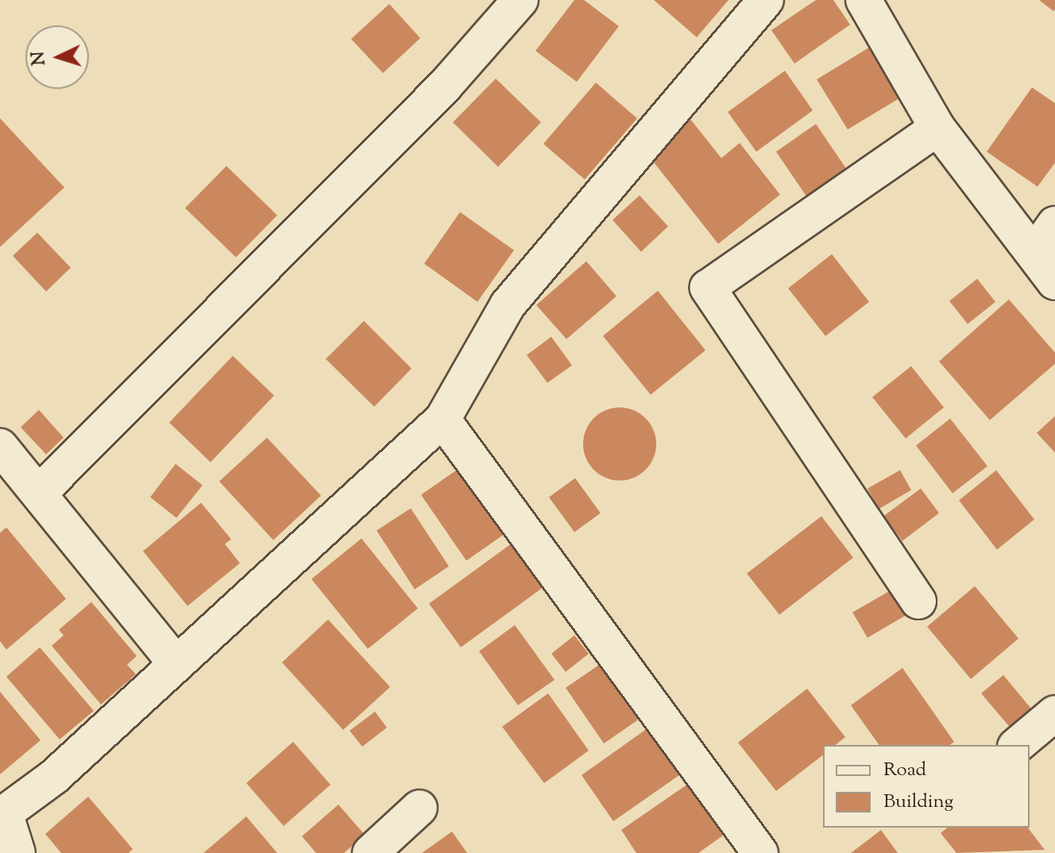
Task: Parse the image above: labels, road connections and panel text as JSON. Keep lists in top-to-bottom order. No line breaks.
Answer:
{"legend":["Road","Building"],"north":"left"}
